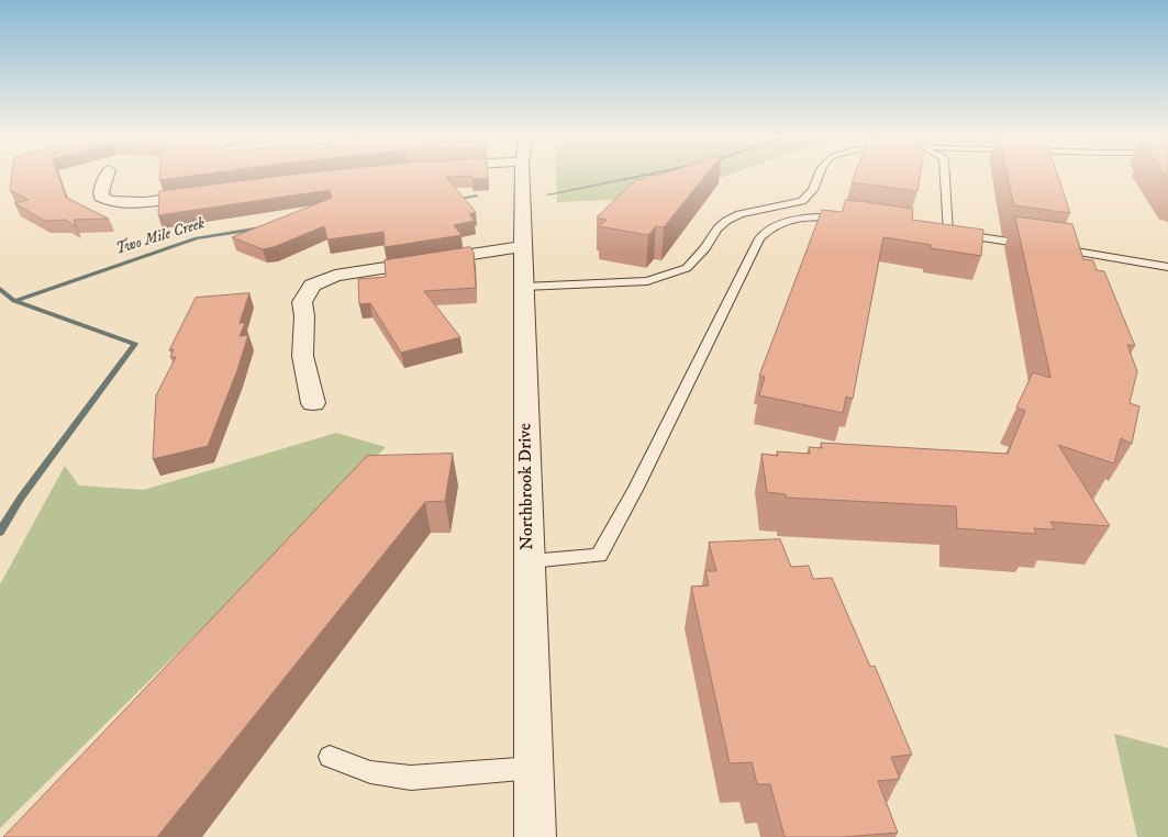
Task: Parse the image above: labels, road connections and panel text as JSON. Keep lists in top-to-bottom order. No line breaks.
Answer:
{"streets":{"street":["Northbrook Drive"]},"water":["Two Mile Creek"]}
